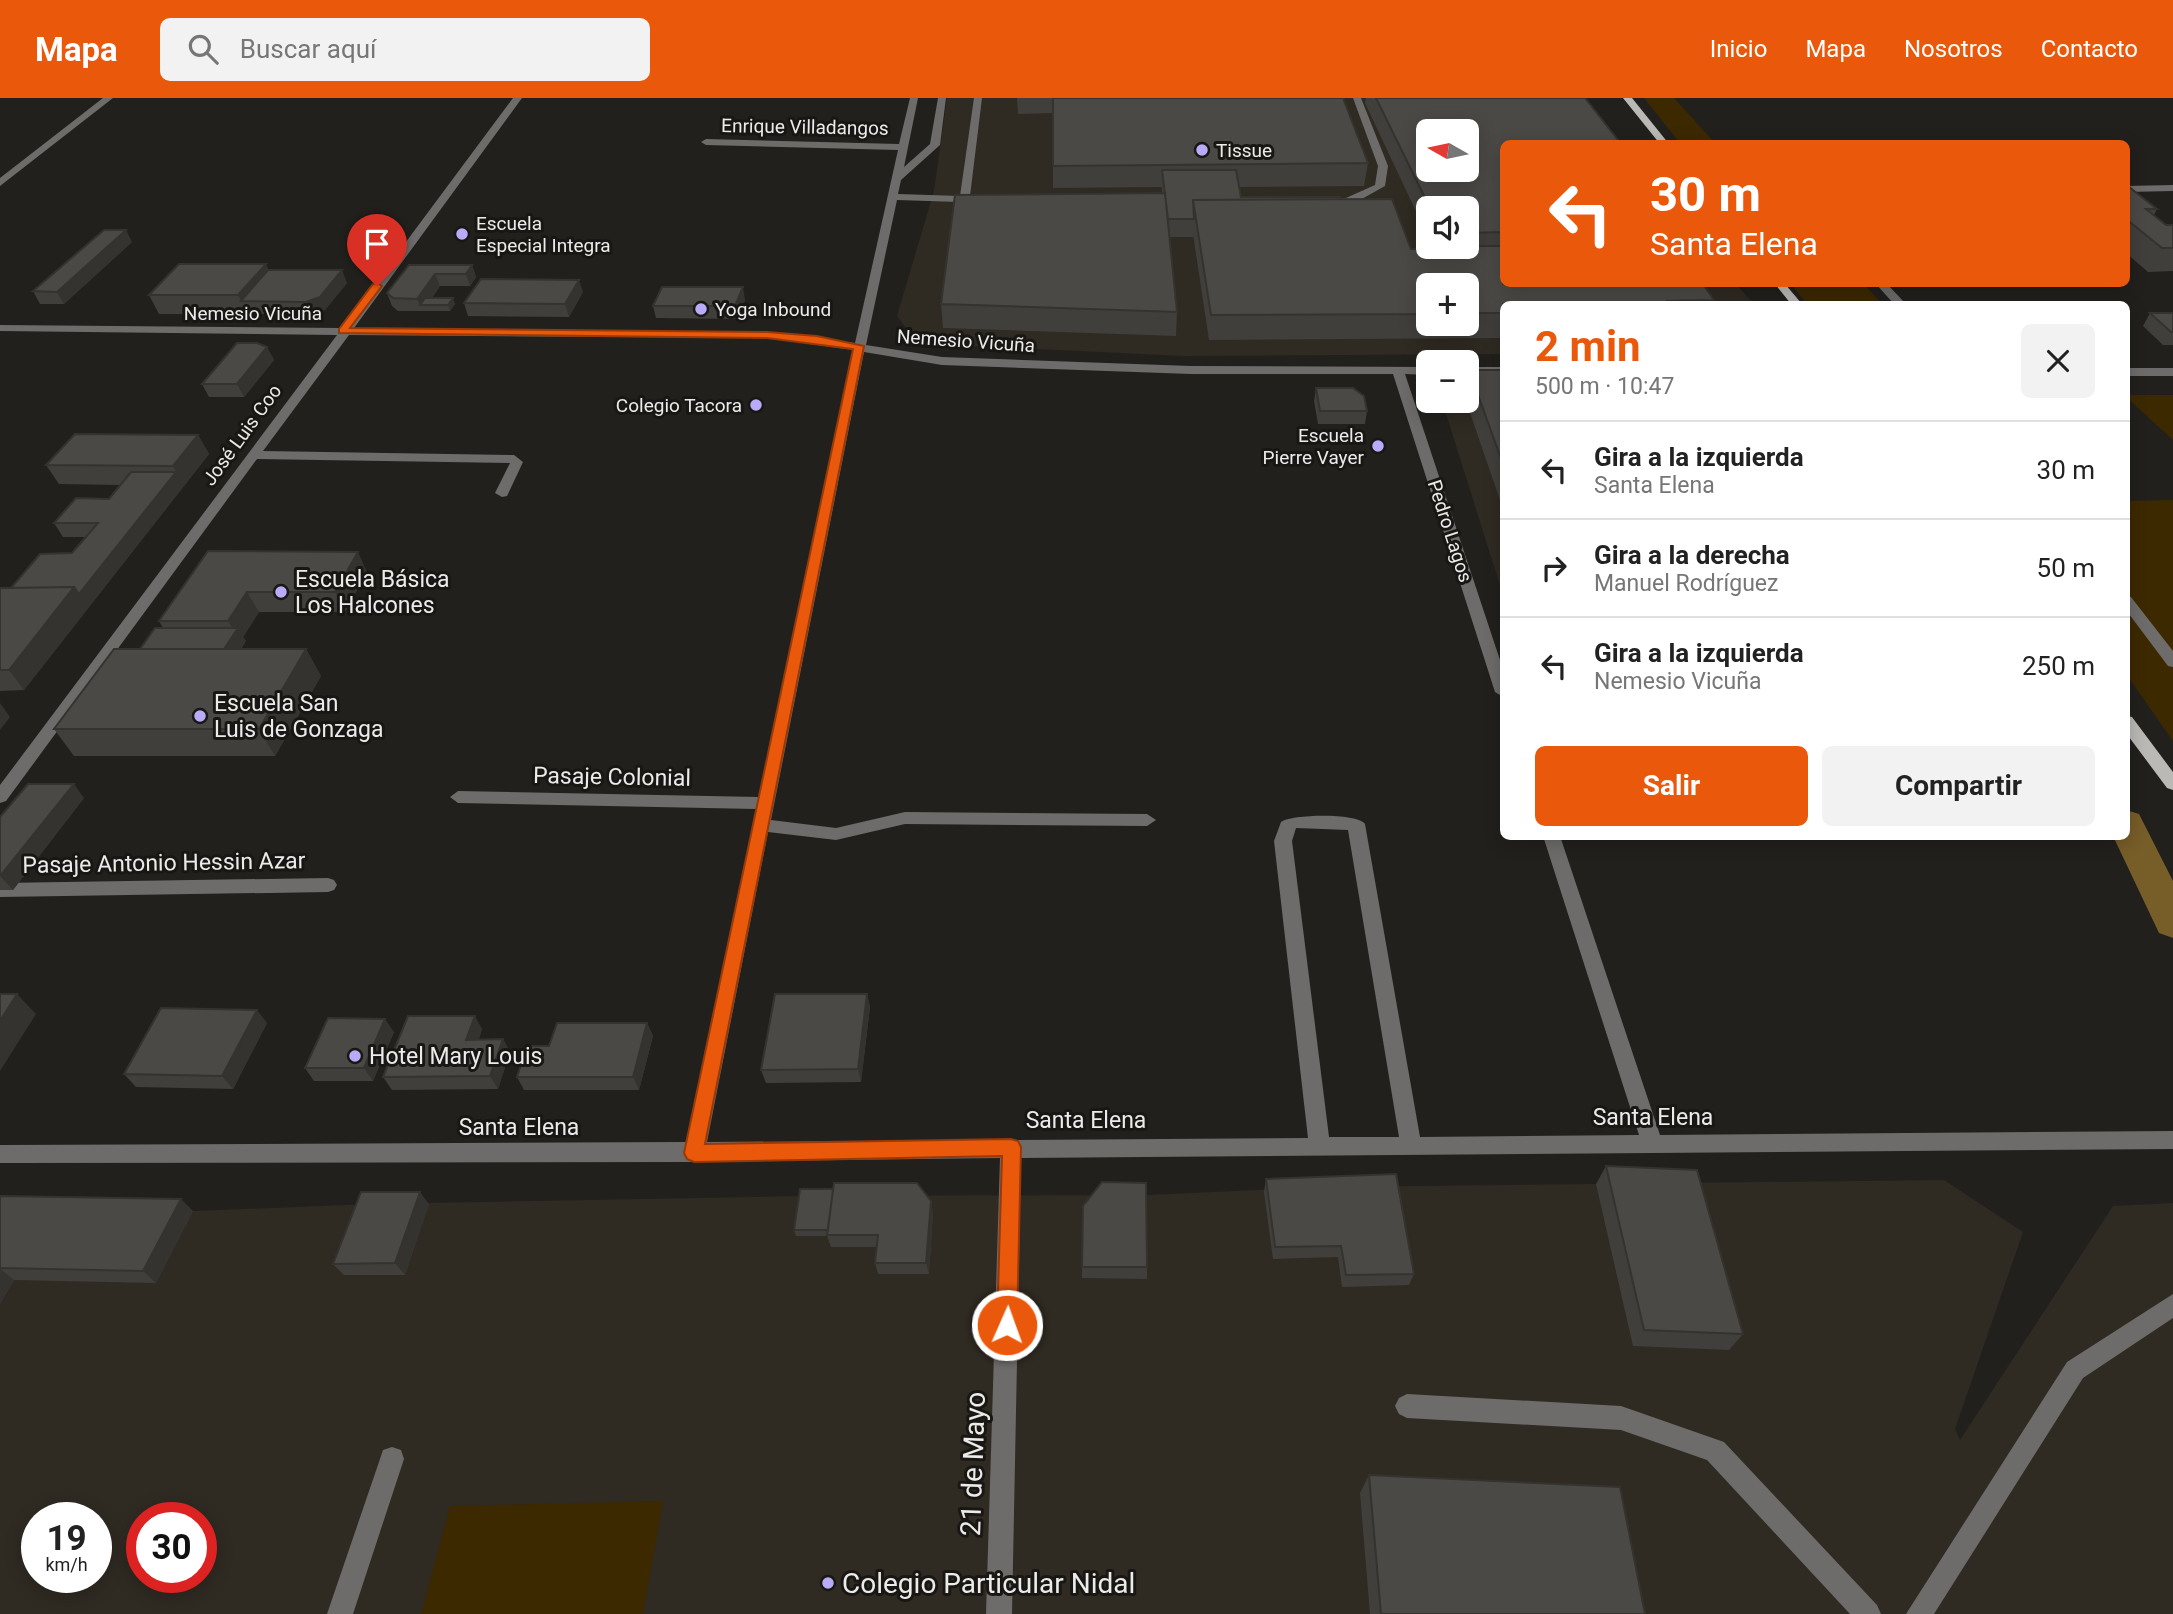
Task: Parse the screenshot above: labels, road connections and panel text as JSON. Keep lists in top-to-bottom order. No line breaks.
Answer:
{"streets":{"street":["Enrique Villadangos","Nemesio Vicuña","José Luis Coo","Pedro Lagos","Pasaje Colonial","Pasaje Antonio Hessin Azar","Santa Elena","21 de Mayo"]},"crossings":[["Nemesio Vicuña","José Luis Coo"],["Nemesio Vicuña","Pedro Lagos"],["Santa Elena","21 de Mayo"]],"places":["Tissue","Escuela Especial Integra","Yoga Inbound","Colegio Tacora","Escuela Pierre Vayer","Escuela Básica Los Halcones","Escuela San Luis de Gonzaga","Hotel Mary Louis","Colegio Particular Nidal"],"north":"left","page":{"header":"Mapa","search":"Buscar aquí","nav":["Inicio","Mapa","Nosotros","Contacto"],"map_buttons":["+","−"],"turn":["30 m","Santa Elena"],"heading":["2 min","500 m · 10:47"],"list":[{"name":"Gira a la izquierda","note":"Santa Elena","value":"30 m"},{"name":"Gira a la derecha","note":"Manuel Rodríguez","value":"50 m"},{"name":"Gira a la izquierda","note":"Nemesio Vicuña","value":"250 m"}],"buttons":["Salir","Compartir"],"speed":"19 km/h","limit":"30"}}
